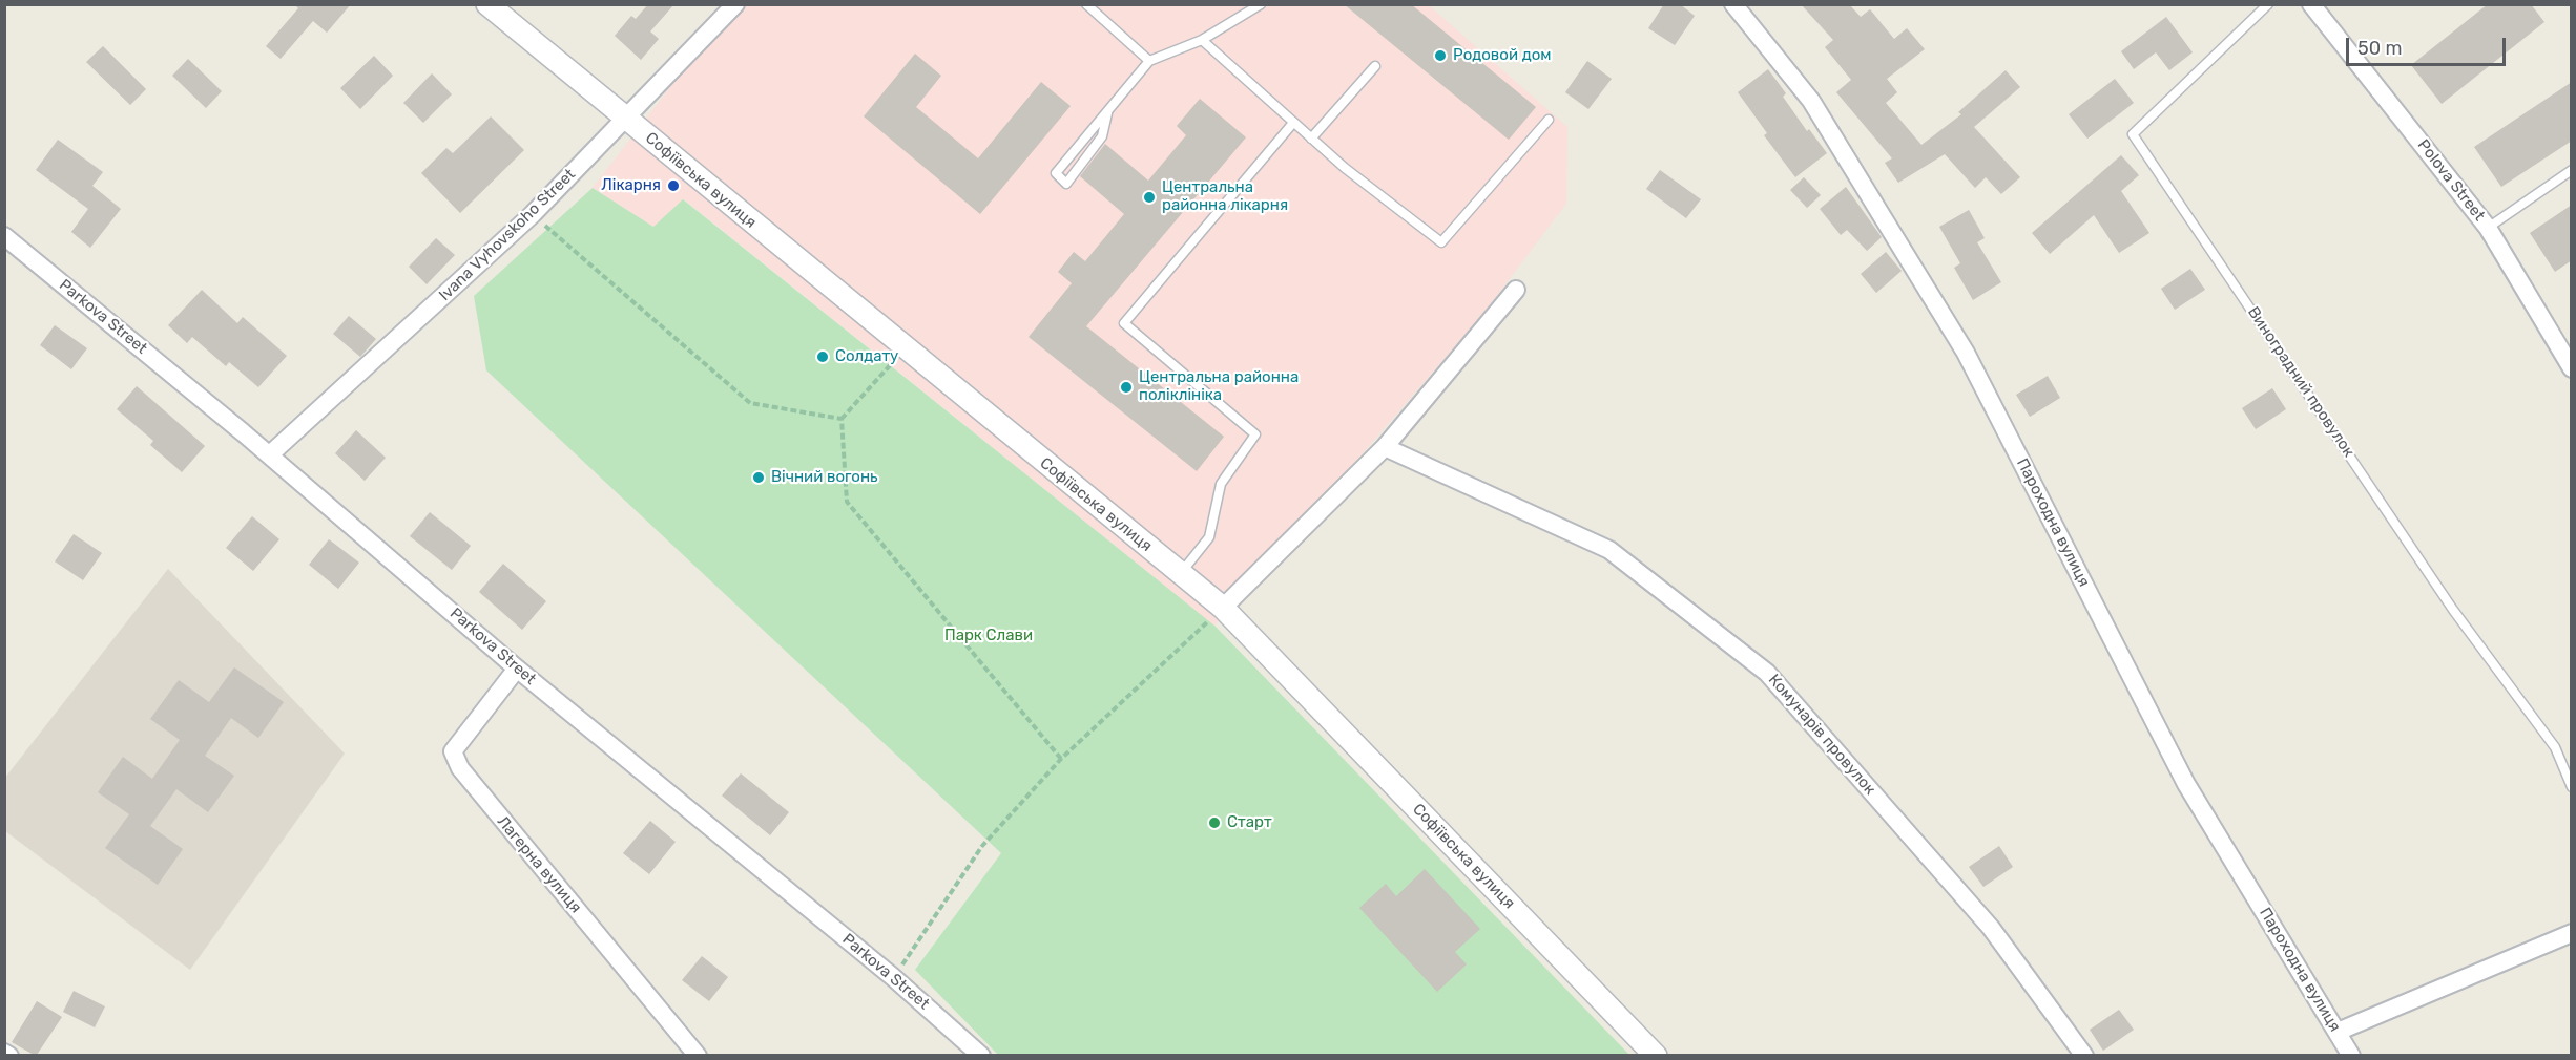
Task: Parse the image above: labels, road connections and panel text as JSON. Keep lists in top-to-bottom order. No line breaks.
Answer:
{"streets":{"street":["Софіївська вулиця","Polova Street","Ivana Vyhovskoho Street","Parkova Street","Пароходна вулиця","Комунарів провулок","Лагерна вулиця"],"lane":["Виноградний провулок"]},"crossings":[["Софіївська вулиця","Ivana Vyhovskoho Street"],["Ivana Vyhovskoho Street","Parkova Street"],["Parkova Street","Лагерна вулиця"]],"parks":["Парк Слави"],"places":["Родовой дом","Лікарня","Центральна районна лікарня","Солдату","Центральна районна поліклініка","Вічний вогонь","Старт"],"scale_bar":"50 m"}
